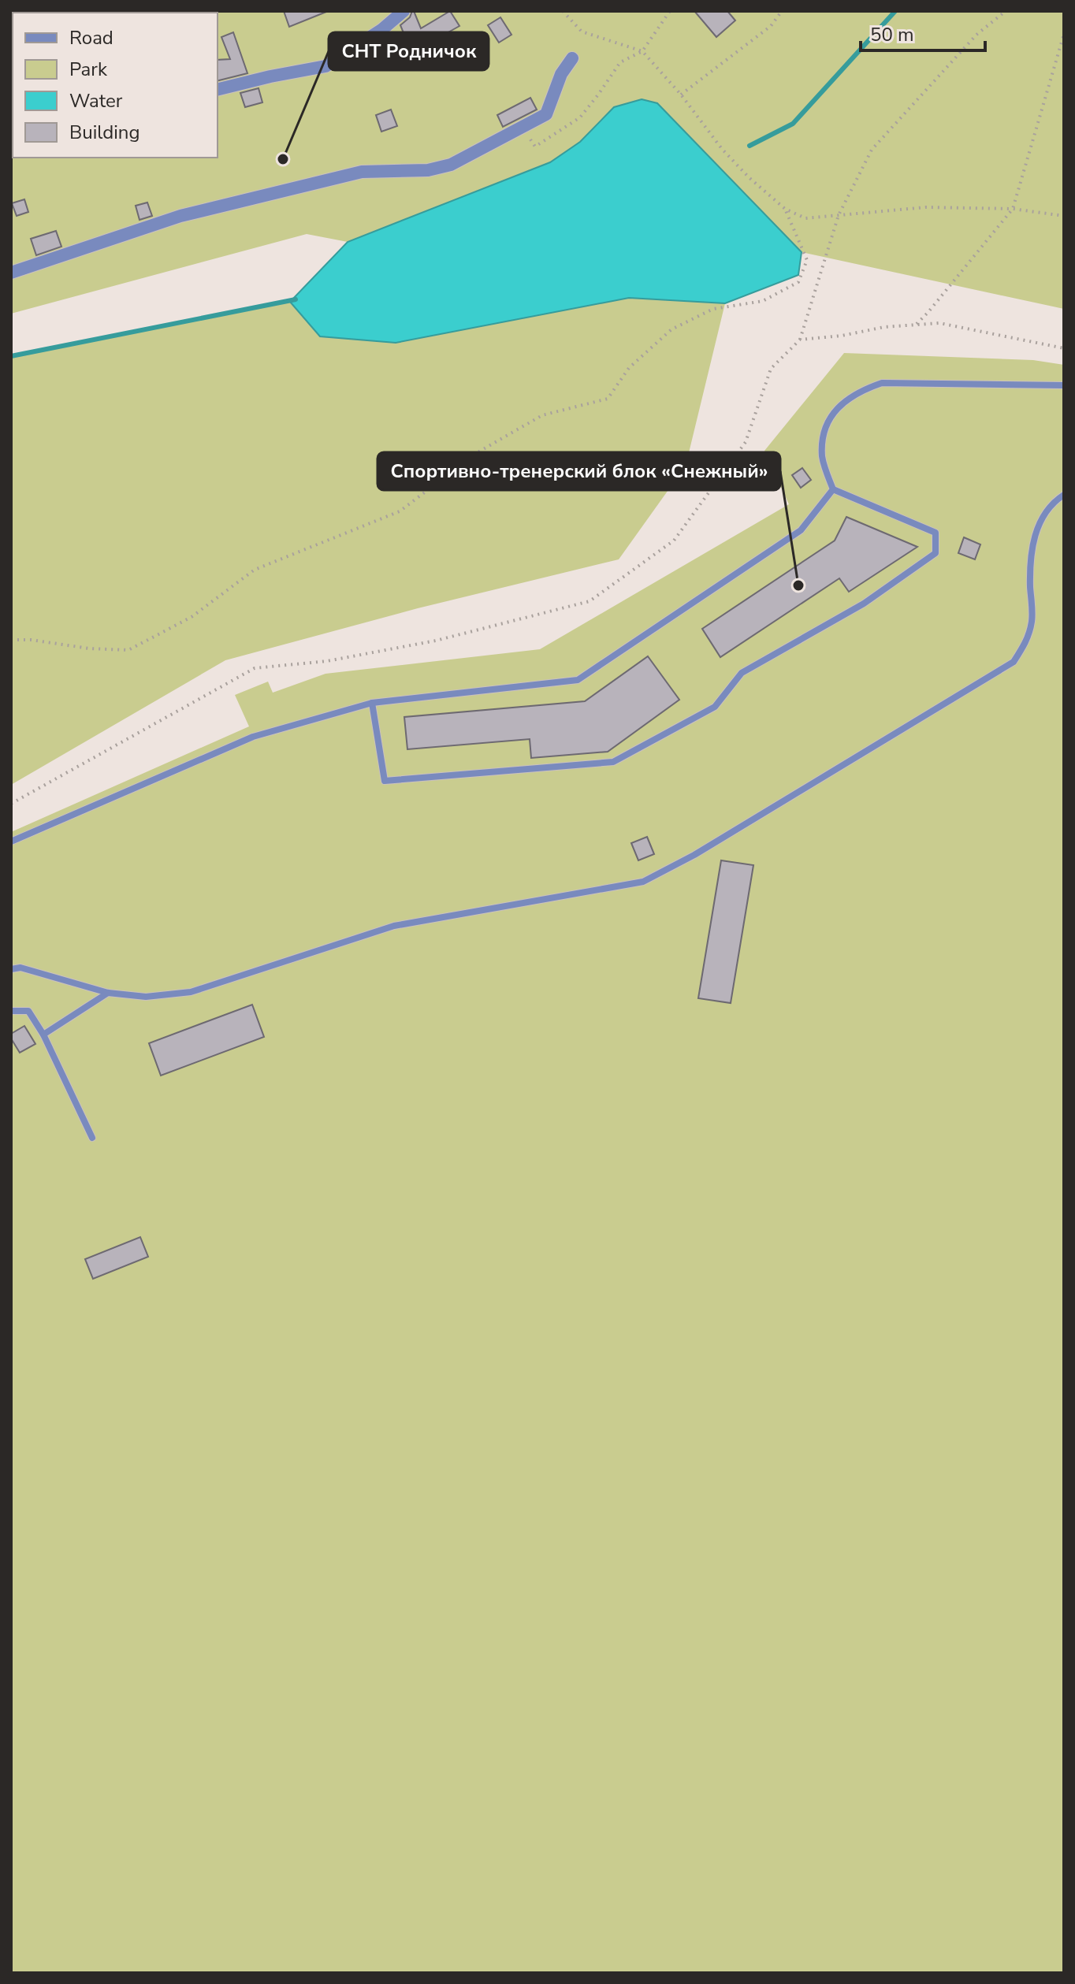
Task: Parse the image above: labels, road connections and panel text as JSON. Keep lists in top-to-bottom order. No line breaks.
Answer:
{"places":["СНТ Родничок","Спортивно-тренерский блок «Снежный»"],"legend":["Road","Park","Water","Building"],"scale_bar":"50 m"}
